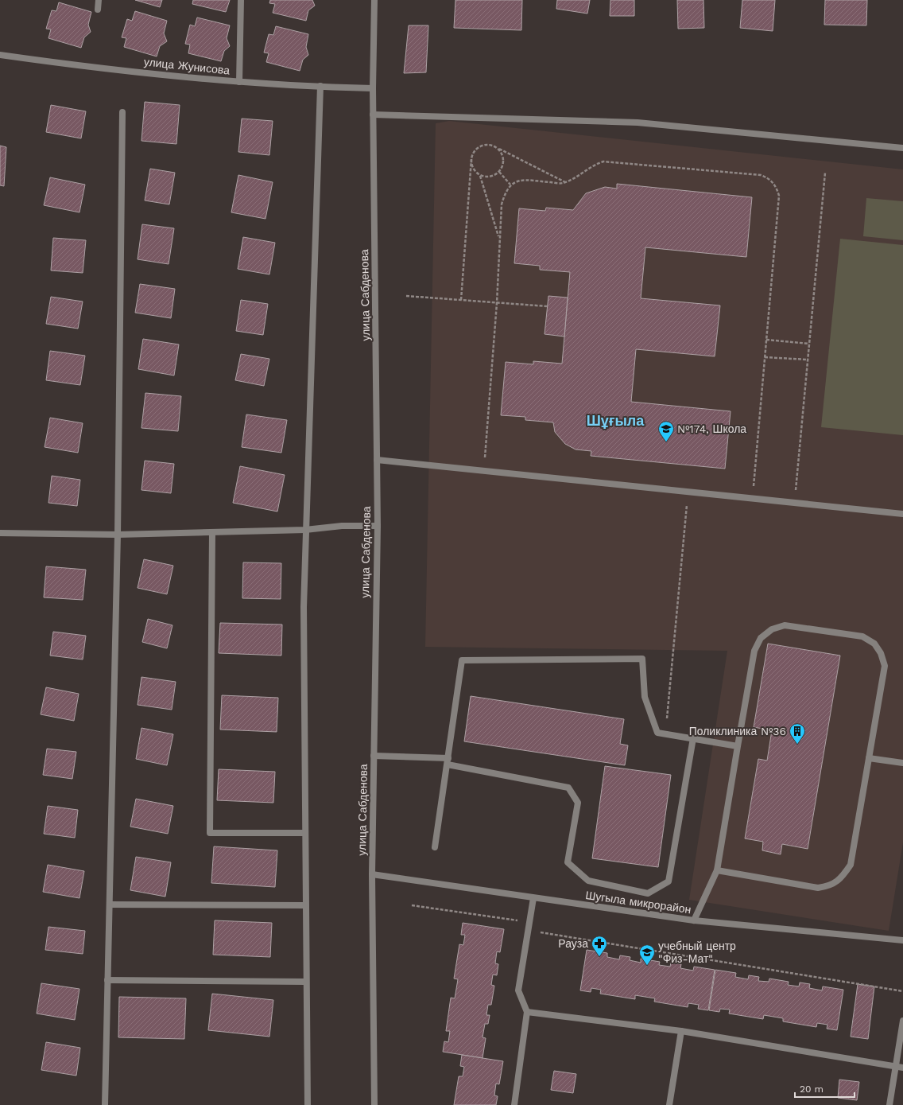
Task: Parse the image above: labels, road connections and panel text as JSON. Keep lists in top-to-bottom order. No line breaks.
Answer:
{"streets":{"street":["улица Жунисова","улица Сабденова","Шугыла микрорайон"]},"crossings":[["улица Жунисова","улица Сабденова"],["улица Сабденова","Шугыла микрорайон"]],"districts":["Шұғыла"],"places":{"school or university":["№174, Школа","учебный центр \"Физ-Мат\""],"building":["Поликлиника №36"],"pharmacy":["Рауза"]},"scale_bar":"20 m"}
